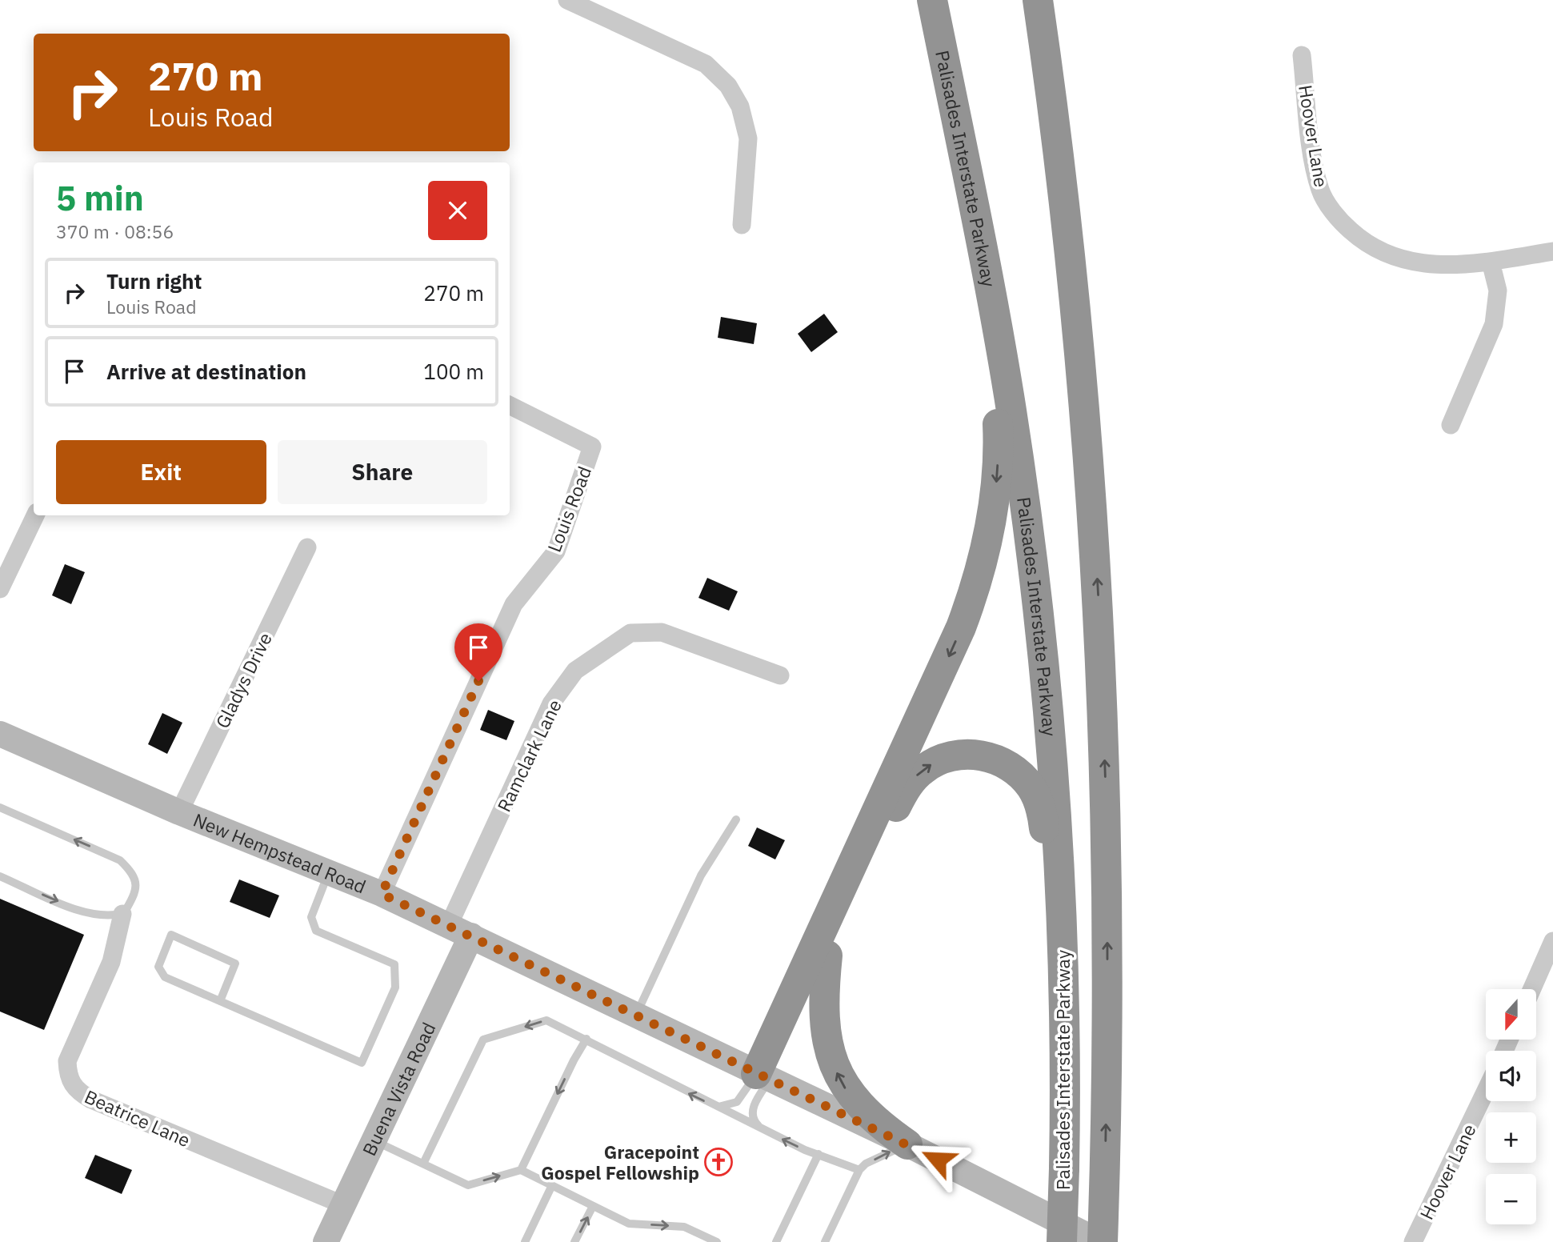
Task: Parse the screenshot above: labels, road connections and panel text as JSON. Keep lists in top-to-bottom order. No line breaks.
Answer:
{"streets":{"highway":["Palisades Interstate Parkway"],"street":["Hoover Lane","Louis Road","Gladys Drive","Ramclark Lane","New Hempstead Road","Buena Vista Road","Beatrice Lane"]},"crossings":[["Louis Road","New Hempstead Road"],["Gladys Drive","New Hempstead Road"],["Ramclark Lane","New Hempstead Road"],["New Hempstead Road","Buena Vista Road"],["Buena Vista Road","Beatrice Lane"]],"places":{"church":["Gracepoint Gospel Fellowship"]},"north":"bottom","page":{"turn":["270 m","Louis Road"],"heading":["5 min","370 m · 08:56"],"list":[{"name":"Turn right","note":"Louis Road","value":"270 m"},{"name":"Arrive at destination","value":"100 m"}],"buttons":["Exit","Share"],"map_buttons":["+","−"]}}
